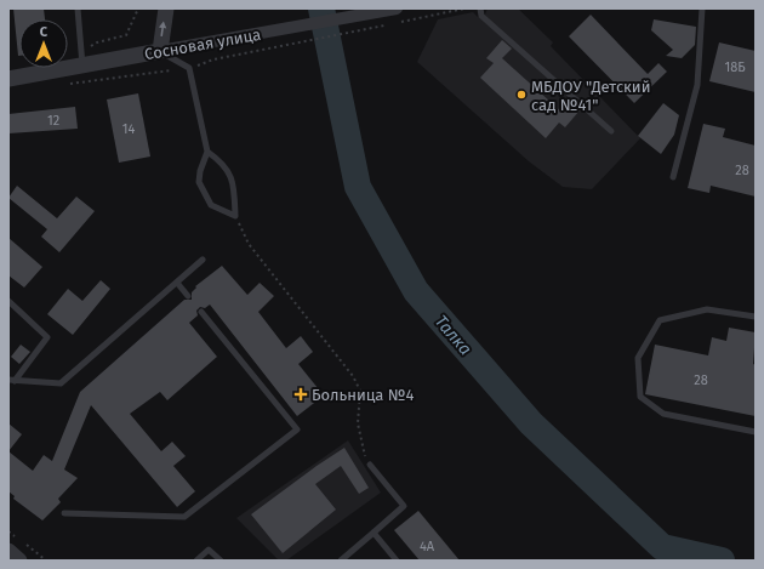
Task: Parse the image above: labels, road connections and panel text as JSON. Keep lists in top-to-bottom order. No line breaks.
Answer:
{"streets":{"street":["Сосновая улица"]},"water":["Талка"],"places":{"other":["МБДОУ \"Детский сад №41\""],"health":["Больница №4"]},"house_numbers":["18Б","12","14","28","28","4А"],"north":"top"}
